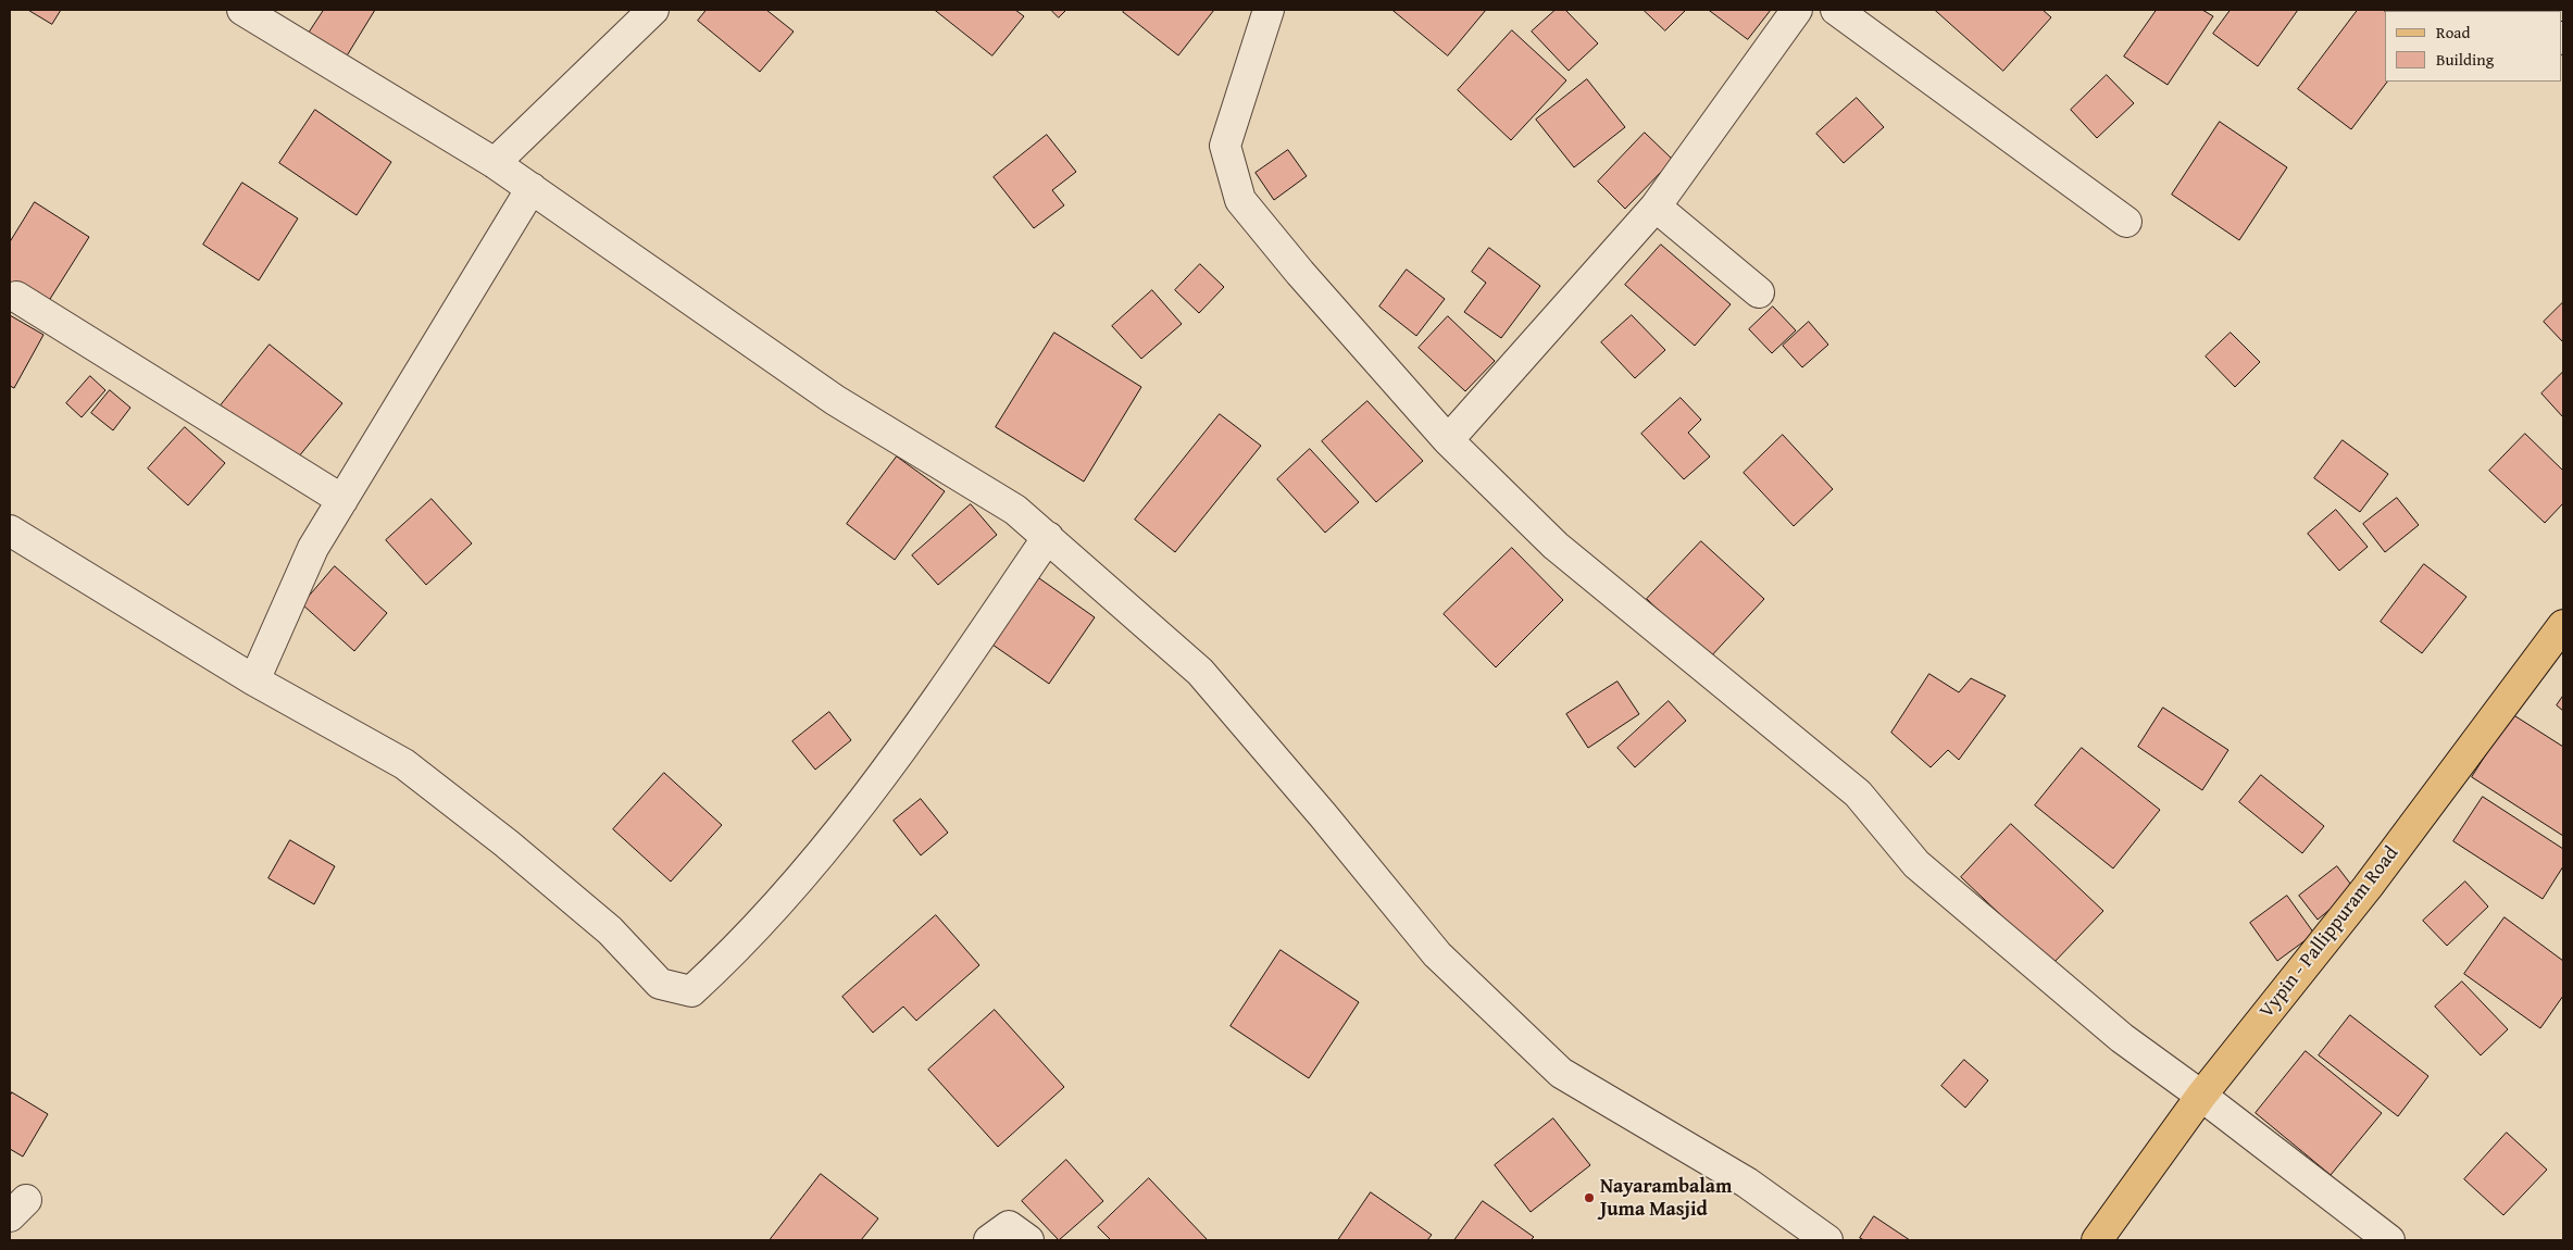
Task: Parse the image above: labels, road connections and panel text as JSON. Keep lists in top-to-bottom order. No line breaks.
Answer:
{"streets":{"main road":["Vypin - Pallippuram Road"]},"places":["Nayarambalam Juma Masjid"],"legend":["Road","Building"]}
